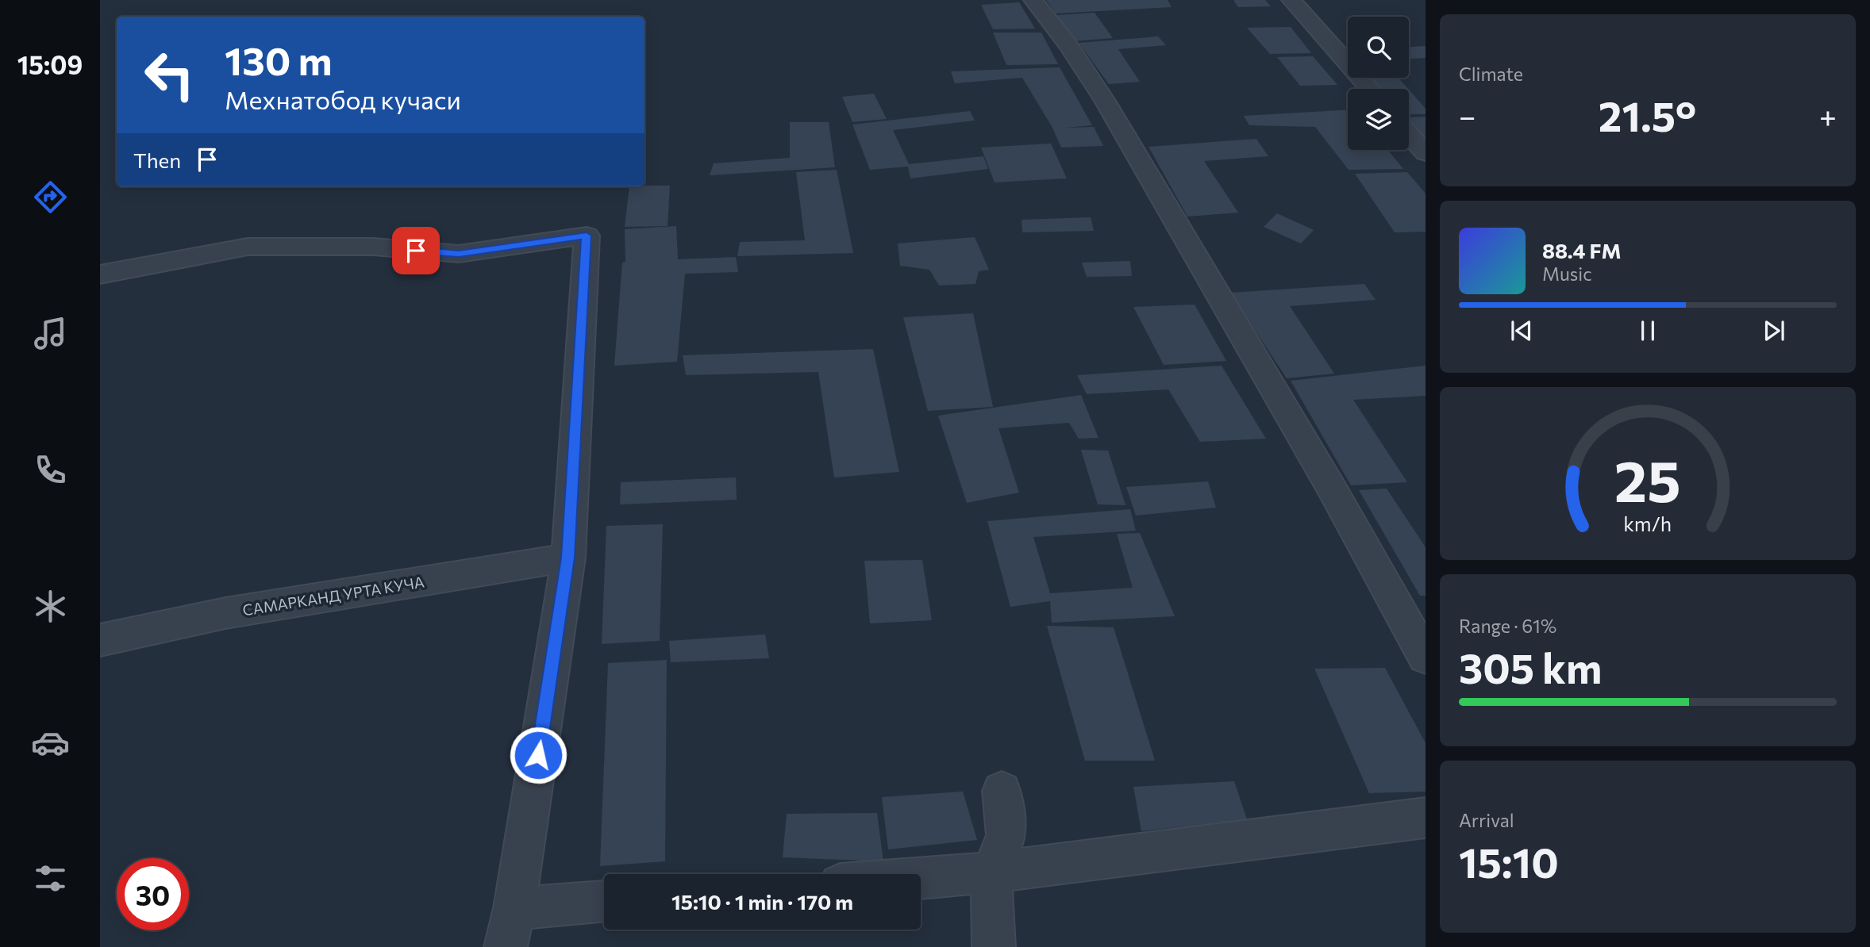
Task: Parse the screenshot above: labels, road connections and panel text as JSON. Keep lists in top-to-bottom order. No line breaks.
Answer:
{"streets":{"street":["САМАРКАНД УРТА КУЧА"]},"page":{"tabs":"15:09","tile":["Climate",["Range · 61%","305 km"],["Arrival","15:10"]],"turn":["130 m","Мехнатобод кучаси"],"heat":["−","21.5°","+"],"then":"Then","song":["88.4 FM","Music"],"limit":"30","trip":"15:10 · 1 min · 170 m","gauge":["25","km/h"]}}
